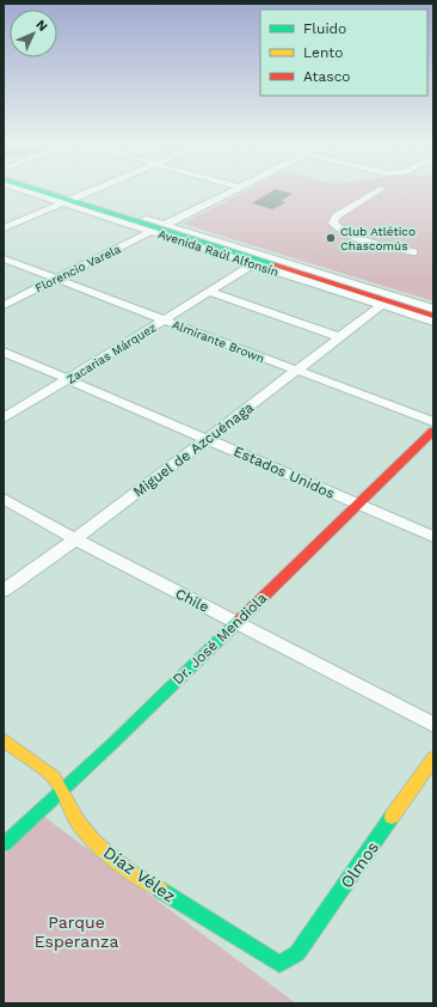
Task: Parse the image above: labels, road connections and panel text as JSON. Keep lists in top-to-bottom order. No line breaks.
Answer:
{"streets":{"street":["Avenida Raúl Alfonsín","Florencio Varela","Almirante Brown","Zacarias Márquez","Miguel de Azcuénaga","Estados Unidos","Chile","Dr. José Mendiola","Olmos","Díaz Vélez"]},"crossings":[["Avenida Raúl Alfonsín","Florencio Varela"],["Avenida Raúl Alfonsín","Zacarias Márquez"],["Avenida Raúl Alfonsín","Miguel de Azcuénaga"],["Florencio Varela","Almirante Brown"],["Almirante Brown","Zacarias Márquez"],["Almirante Brown","Miguel de Azcuénaga"],["Zacarias Márquez","Estados Unidos"],["Miguel de Azcuénaga","Estados Unidos"],["Miguel de Azcuénaga","Chile"],["Estados Unidos","Dr. José Mendiola"],["Chile","Dr. José Mendiola"],["Dr. José Mendiola","Díaz Vélez"],["Olmos","Díaz Vélez"]],"parks":["Parque Esperanza"],"places":["Club Atlético Chascomús"],"legend":["Fluido","Lento","Atasco"],"north":"top right"}
